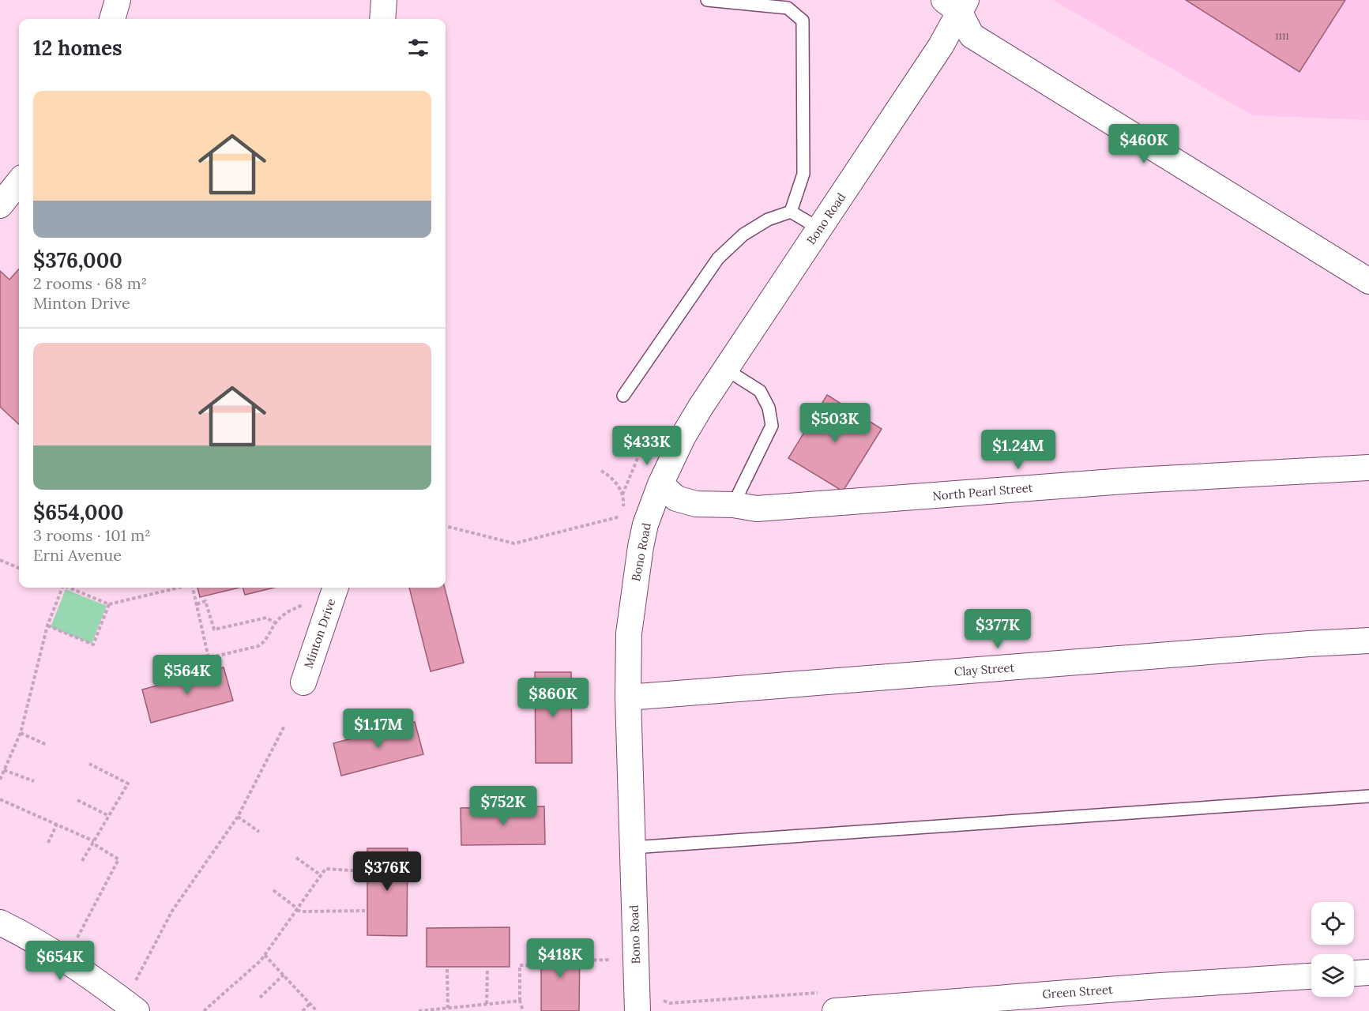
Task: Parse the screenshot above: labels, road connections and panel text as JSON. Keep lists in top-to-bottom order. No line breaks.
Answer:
{"streets":{"street":["Bono Road","North Pearl Street","Minton Drive","Clay Street","Green Street"]},"crossings":[["Bono Road","North Pearl Street"],["Bono Road","Clay Street"]],"house_numbers":["1111"],"page":{"heading":"12 homes","list":[{"name":"$376,000","note":"2 rooms · 68 m² · Minton Drive"},{"name":"$654,000","note":"3 rooms · 101 m² · Erni Avenue"}],"price":["$460K","$503K","$433K","$1.24M","$377K","$564K","$860K","$1.17M","$752K","$376K","$418K","$654K"]}}
